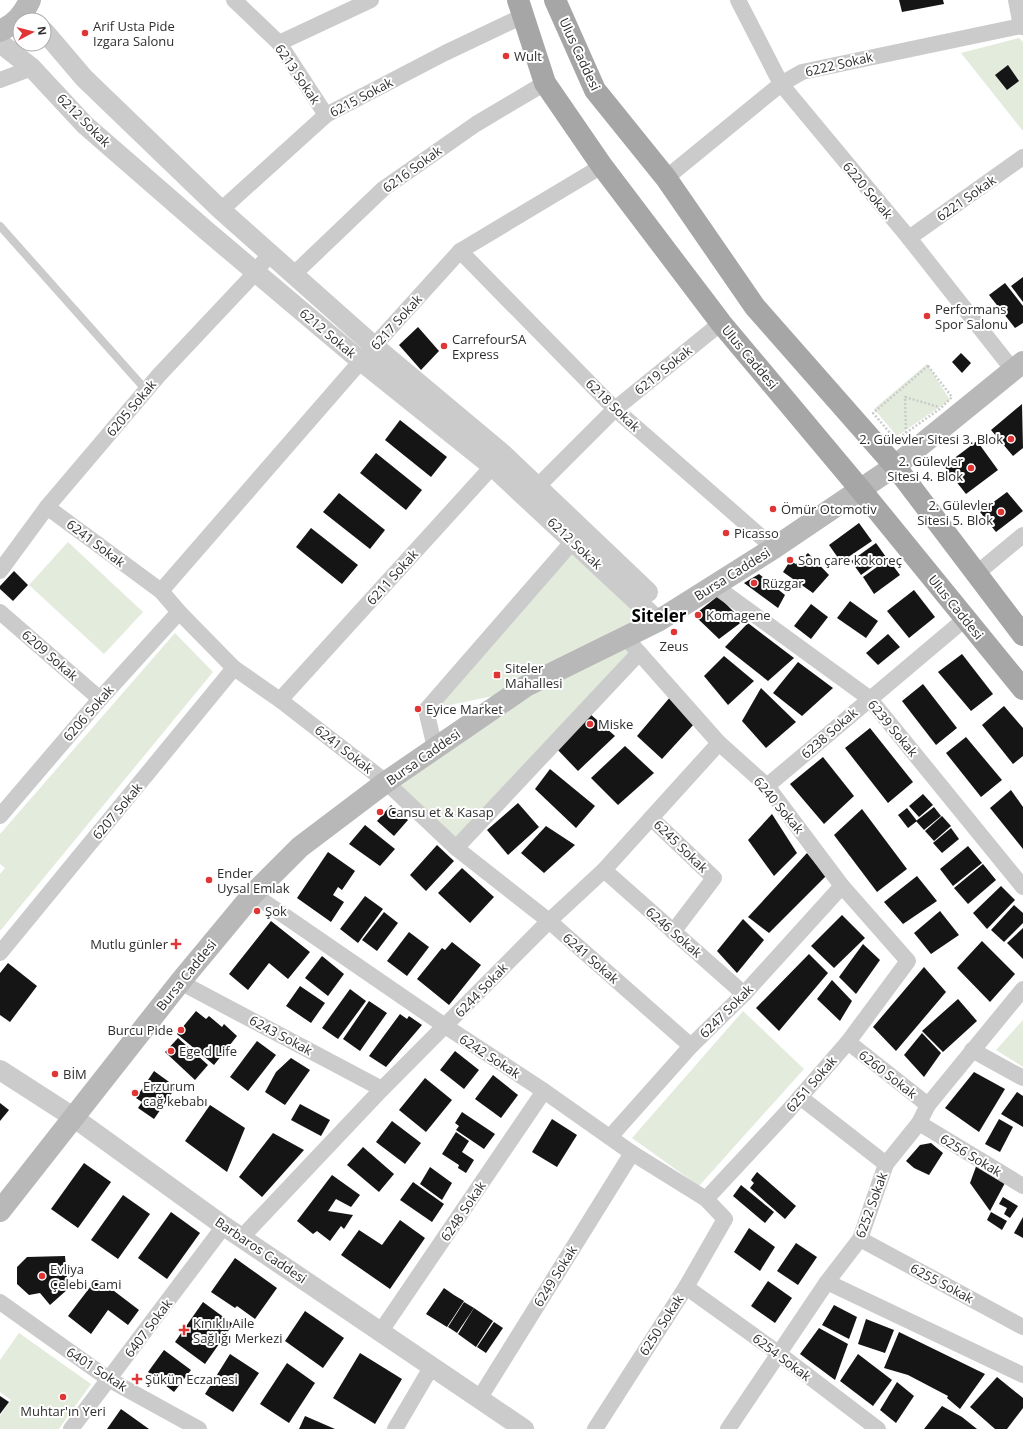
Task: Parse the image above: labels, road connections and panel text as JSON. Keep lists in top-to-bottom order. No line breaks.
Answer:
{"streets":{"main road":["Ulus Caddesi","Bursa Caddesi"],"street":["6222 Sokak","6213 Sokak","6215 Sokak","6212 Sokak","6216 Sokak","6220 Sokak","6221 Sokak","6217 Sokak","6219 Sokak","6218 Sokak","6205 Sokak","6241 Sokak","6211 Sokak","6209 Sokak","6206 Sokak","6239 Sokak","6238 Sokak","6240 Sokak","6207 Sokak","6245 Sokak","6246 Sokak","6244 Sokak","6247 Sokak","6243 Sokak","6242 Sokak","6260 Sokak","6251 Sokak","6256 Sokak","6252 Sokak","6248 Sokak","Barbaros Caddesi","6249 Sokak","6255 Sokak","6250 Sokak","6407 Sokak","6254 Sokak","6401 Sokak"]},"crossings":[["Ulus Caddesi","6222 Sokak"],["Ulus Caddesi","6215 Sokak"],["Ulus Caddesi","6216 Sokak"],["Ulus Caddesi","6217 Sokak"],["Ulus Caddesi","6219 Sokak"],["Ulus Caddesi","Bursa Caddesi"],["Ulus Caddesi","6238 Sokak"],["6222 Sokak","6220 Sokak"],["6213 Sokak","6215 Sokak"],["6215 Sokak","6212 Sokak"],["6212 Sokak","6216 Sokak"],["6212 Sokak","6217 Sokak"],["6212 Sokak","6219 Sokak"],["6212 Sokak","6205 Sokak"],["6212 Sokak","Bursa Caddesi"],["6212 Sokak","6211 Sokak"],["6220 Sokak","6221 Sokak"],["6220 Sokak","Bursa Caddesi"],["6217 Sokak","6218 Sokak"],["6217 Sokak","6241 Sokak"],["6219 Sokak","6218 Sokak"],["6218 Sokak","Bursa Caddesi"],["6205 Sokak","6241 Sokak"],["6241 Sokak","Bursa Caddesi"],["6241 Sokak","6211 Sokak"],["6241 Sokak","6206 Sokak"],["6241 Sokak","6207 Sokak"],["6241 Sokak","6244 Sokak"],["6241 Sokak","6247 Sokak"],["Bursa Caddesi","6239 Sokak"],["Bursa Caddesi","6240 Sokak"],["Bursa Caddesi","6243 Sokak"],["Bursa Caddesi","6242 Sokak"],["Bursa Caddesi","Barbaros Caddesi"],["6209 Sokak","6206 Sokak"],["6239 Sokak","6238 Sokak"],["6238 Sokak","6240 Sokak"],["6240 Sokak","6244 Sokak"],["6240 Sokak","6247 Sokak"],["6240 Sokak","6251 Sokak"],["6245 Sokak","6246 Sokak"],["6245 Sokak","6244 Sokak"],["6246 Sokak","6244 Sokak"],["6246 Sokak","6247 Sokak"],["6244 Sokak","6243 Sokak"],["6244 Sokak","6242 Sokak"],["6244 Sokak","Barbaros Caddesi"],["6247 Sokak","6242 Sokak"],["6242 Sokak","6251 Sokak"],["6242 Sokak","6248 Sokak"],["6242 Sokak","6249 Sokak"],["6242 Sokak","6250 Sokak"],["6260 Sokak","6251 Sokak"],["6260 Sokak","6252 Sokak"],["6256 Sokak","6252 Sokak"],["6252 Sokak","6255 Sokak"],["6252 Sokak","6254 Sokak"],["6248 Sokak","Barbaros Caddesi"],["Barbaros Caddesi","6249 Sokak"],["Barbaros Caddesi","6407 Sokak"],["6250 Sokak","6254 Sokak"],["6407 Sokak","6401 Sokak"]],"districts":["Siteler"],"places":{"other":["Arif Usta Pide Izgara Salonu","Wult","Performans Spor Salonu","CarrefourSA Express","2. Gülevler Sitesi 3. Blok","2. Gülevler Sitesi 4. Blok","Ömür Otomotiv","2. Gülevler Sitesi 5. Blok","Picasso","Son çare kokoreç","Rüzgar","Komagene","Zeus","Eyice Market","Miske","Cansu et & Kasap","Ender Uysal Emlak","Şok","Burcu Pide","Ege d Life","BİM","Erzurum cağ kebabı","Evliya Çelebi Cami","Muhtar'ın Yeri"],"transit":["Siteler Mahallesi"],"health":["Mutlu günler","Kınıklı Aile Sağlığı Merkezi","Şükün Eczanesi"]},"north":"right"}
